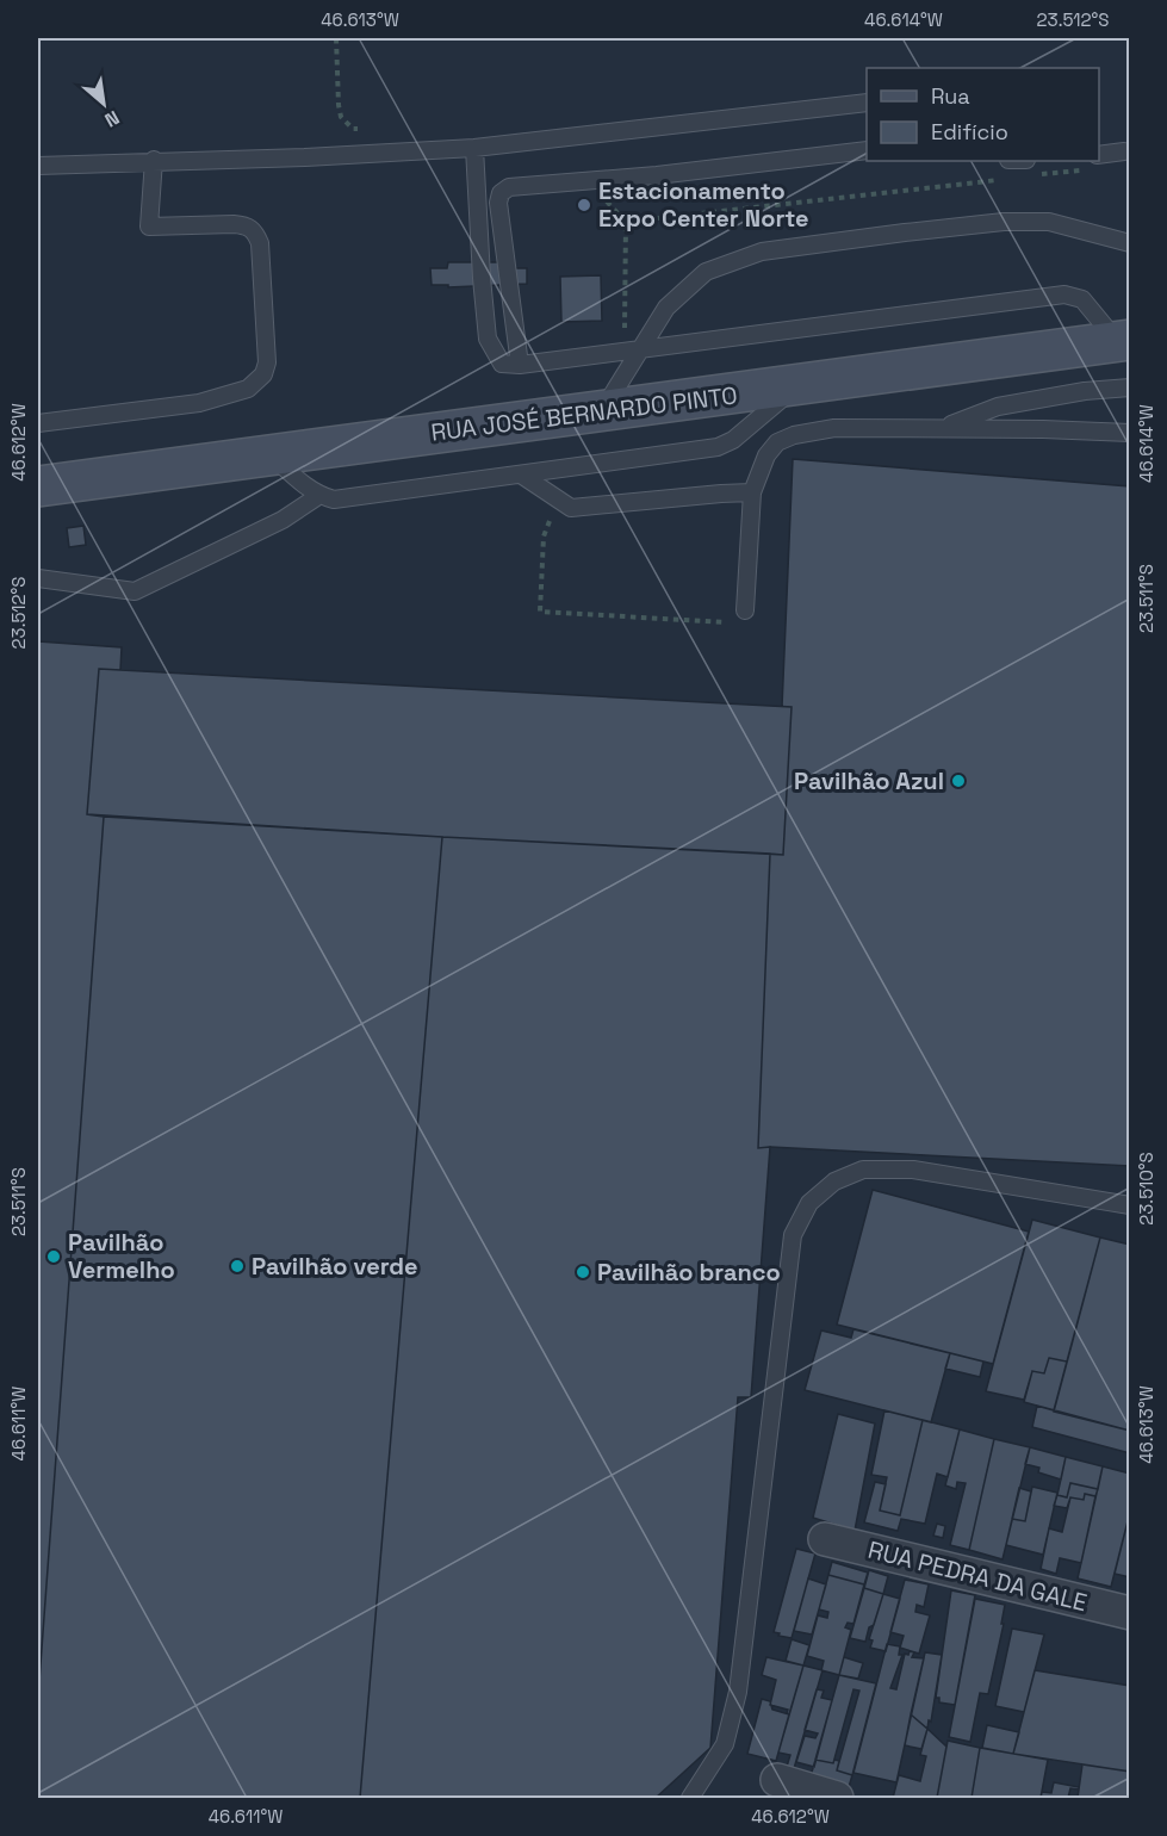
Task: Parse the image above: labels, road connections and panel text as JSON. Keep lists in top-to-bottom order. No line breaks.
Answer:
{"streets":{"street":["RUA JOSÉ BERNARDO PINTO","RUA PEDRA DA GALE"]},"places":["Estacionamento Expo Center Norte","Pavilhão Azul","Pavilhão Vermelho","Pavilhão verde","Pavilhão branco"],"legend":["Rua","Edifício"],"north":"bottom right","coordinates":["46.613°W","46.614°W","23.512°S","46.612°W","23.511°S","23.510°S","46.611°W"]}
